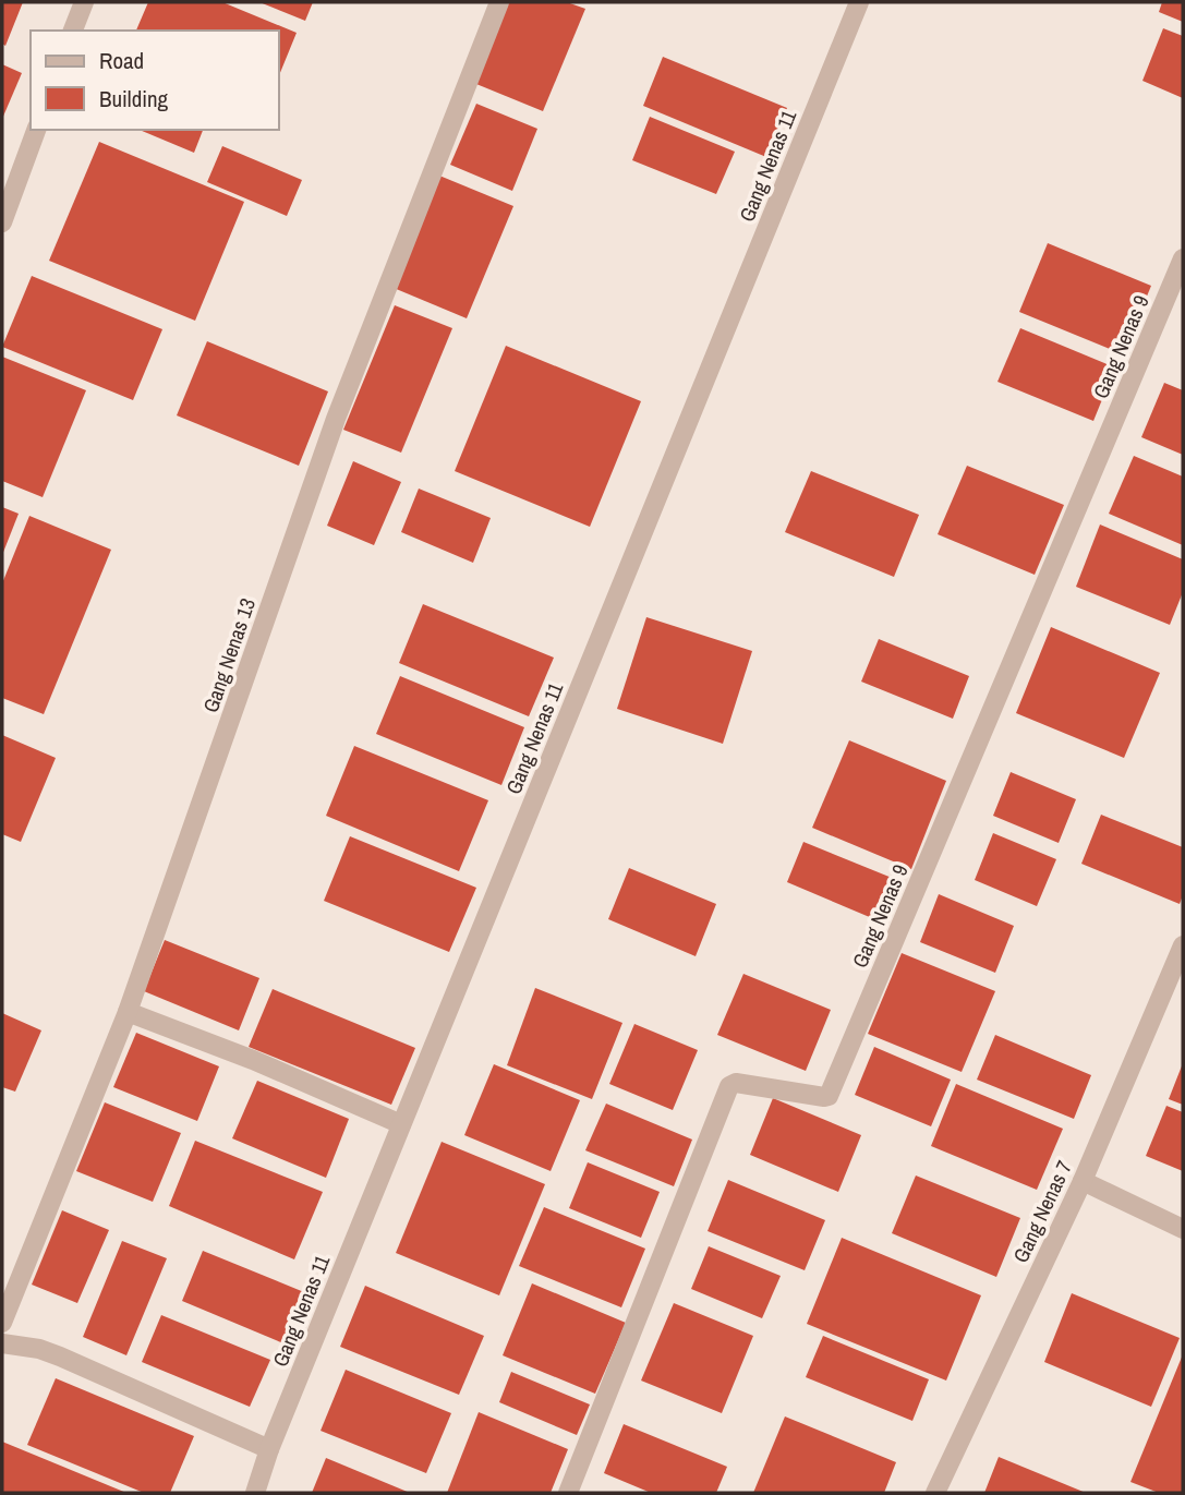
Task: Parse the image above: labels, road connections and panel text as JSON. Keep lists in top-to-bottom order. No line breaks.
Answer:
{"streets":{"street":["Gang Nenas 11","Gang Nenas 9","Gang Nenas 13","Gang Nenas 7"]},"legend":["Road","Building"]}
